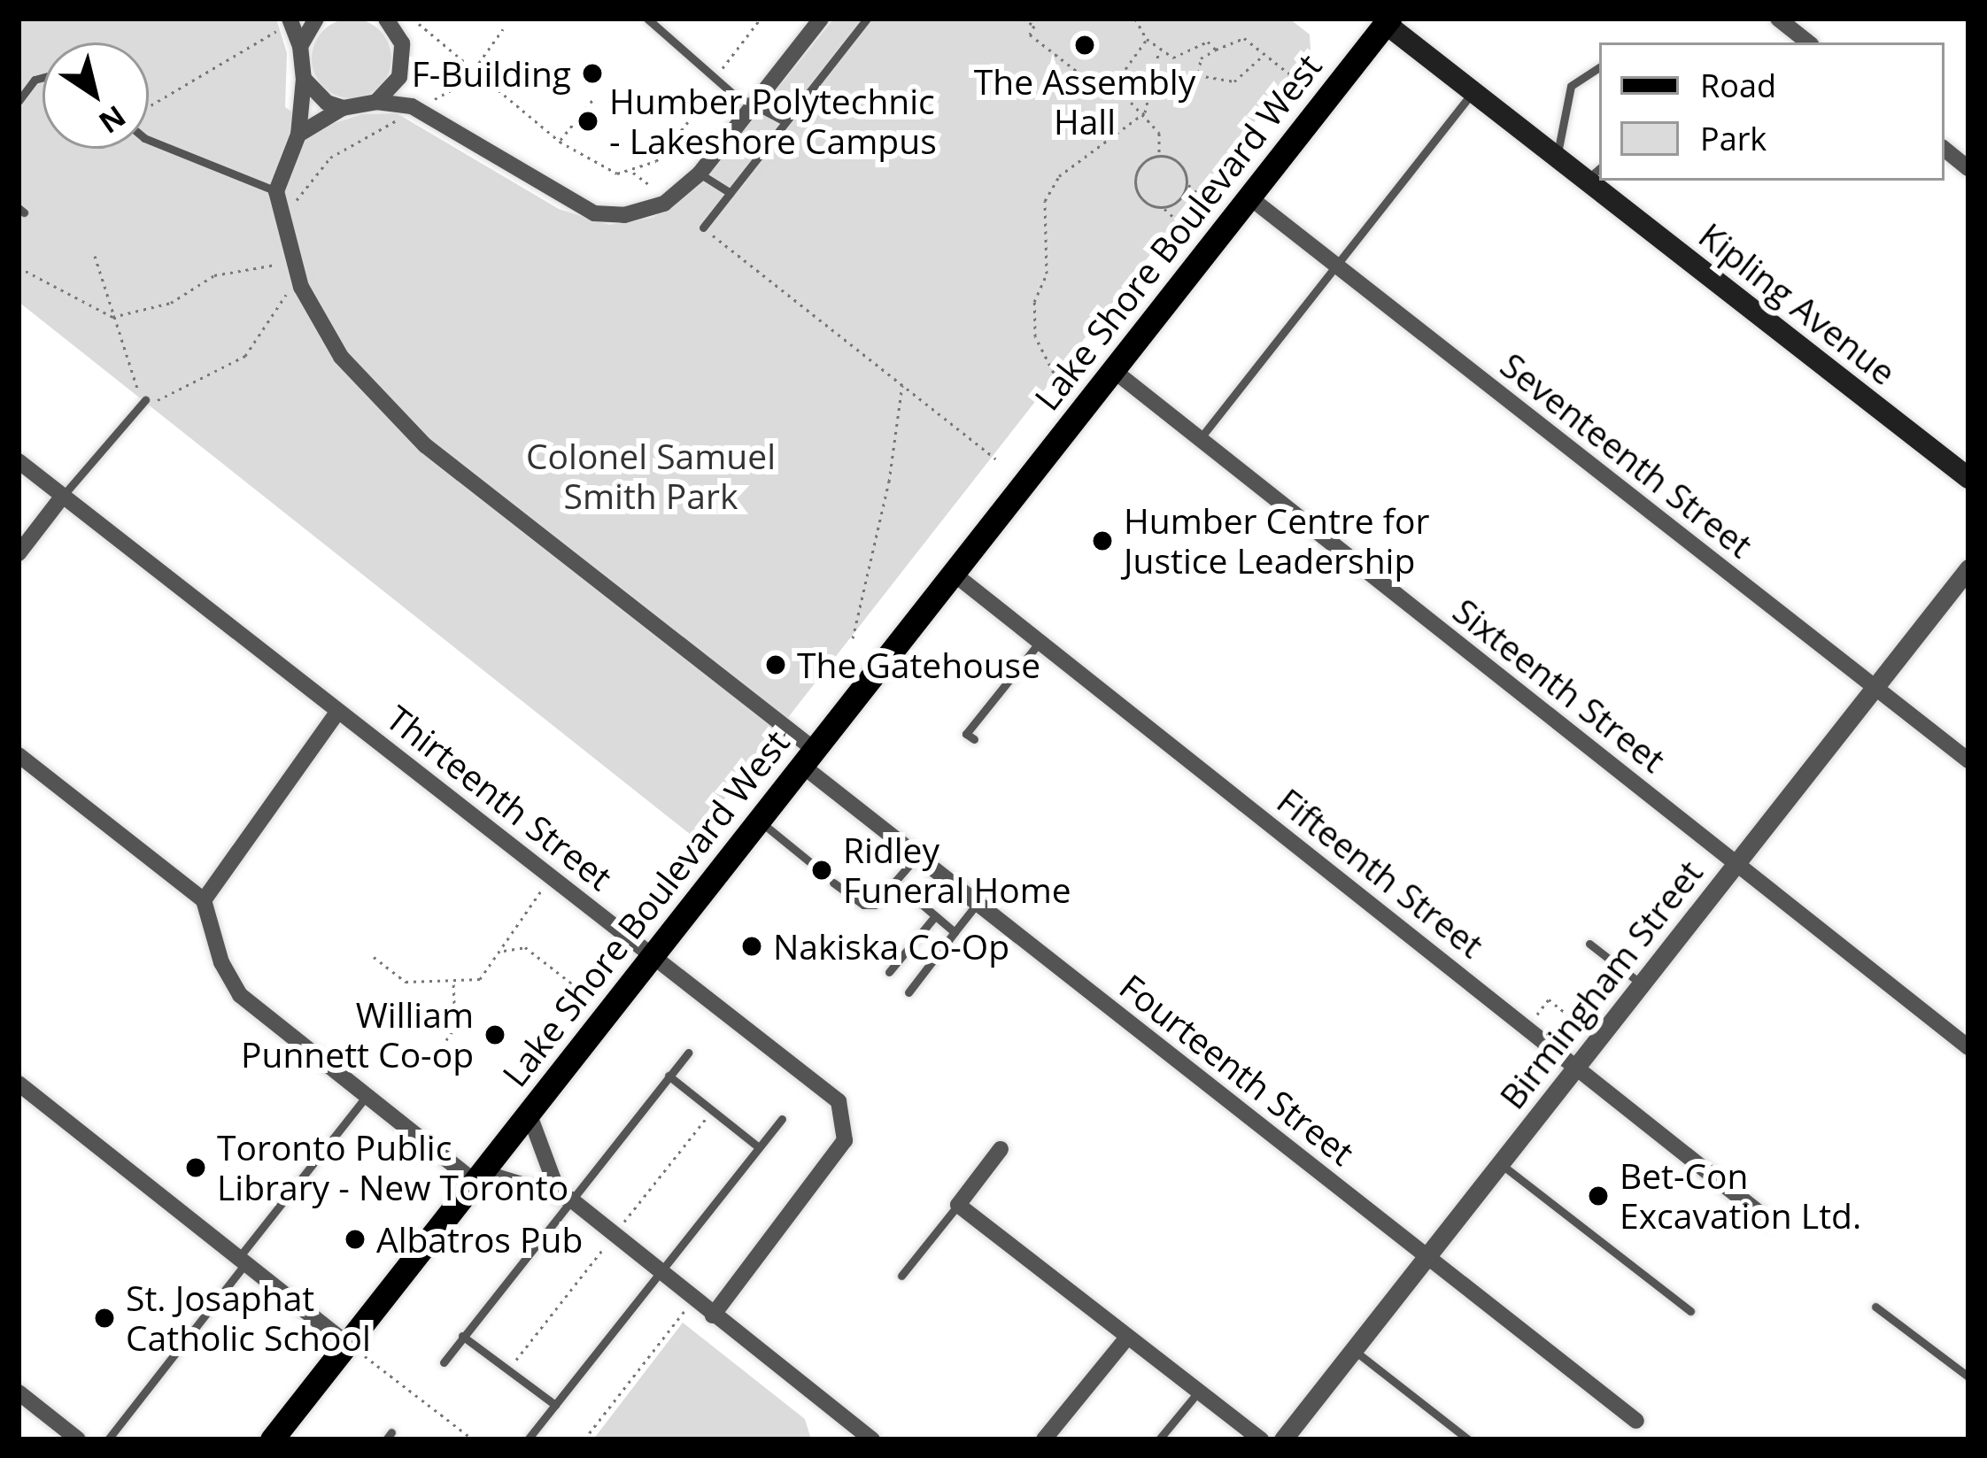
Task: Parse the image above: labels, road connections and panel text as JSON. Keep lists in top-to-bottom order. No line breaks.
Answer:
{"streets":{"main road":["Lake Shore Boulevard West","Kipling Avenue"],"street":["Seventeenth Street","Sixteenth Street","Thirteenth Street","Fifteenth Street","Birmingham Street","Fourteenth Street"]},"crossings":[["Lake Shore Boulevard West","Kipling Avenue"],["Lake Shore Boulevard West","Seventeenth Street"],["Lake Shore Boulevard West","Sixteenth Street"],["Lake Shore Boulevard West","Thirteenth Street"],["Lake Shore Boulevard West","Fifteenth Street"],["Lake Shore Boulevard West","Fourteenth Street"],["Seventeenth Street","Birmingham Street"],["Sixteenth Street","Birmingham Street"],["Fifteenth Street","Birmingham Street"],["Birmingham Street","Fourteenth Street"]],"parks":["Colonel Samuel Smith Park"],"places":["The Assembly Hall","F-Building","Humber Polytechnic - Lakeshore Campus","Humber Centre for Justice Leadership","The Gatehouse","Ridley Funeral Home","Nakiska Co-Op","William Punnett Co-op","Toronto Public Library - New Toronto","Bet-Con Excavation Ltd.","Albatros Pub","St. Josaphat Catholic School"],"legend":["Road","Park"],"north":"bottom right"}
